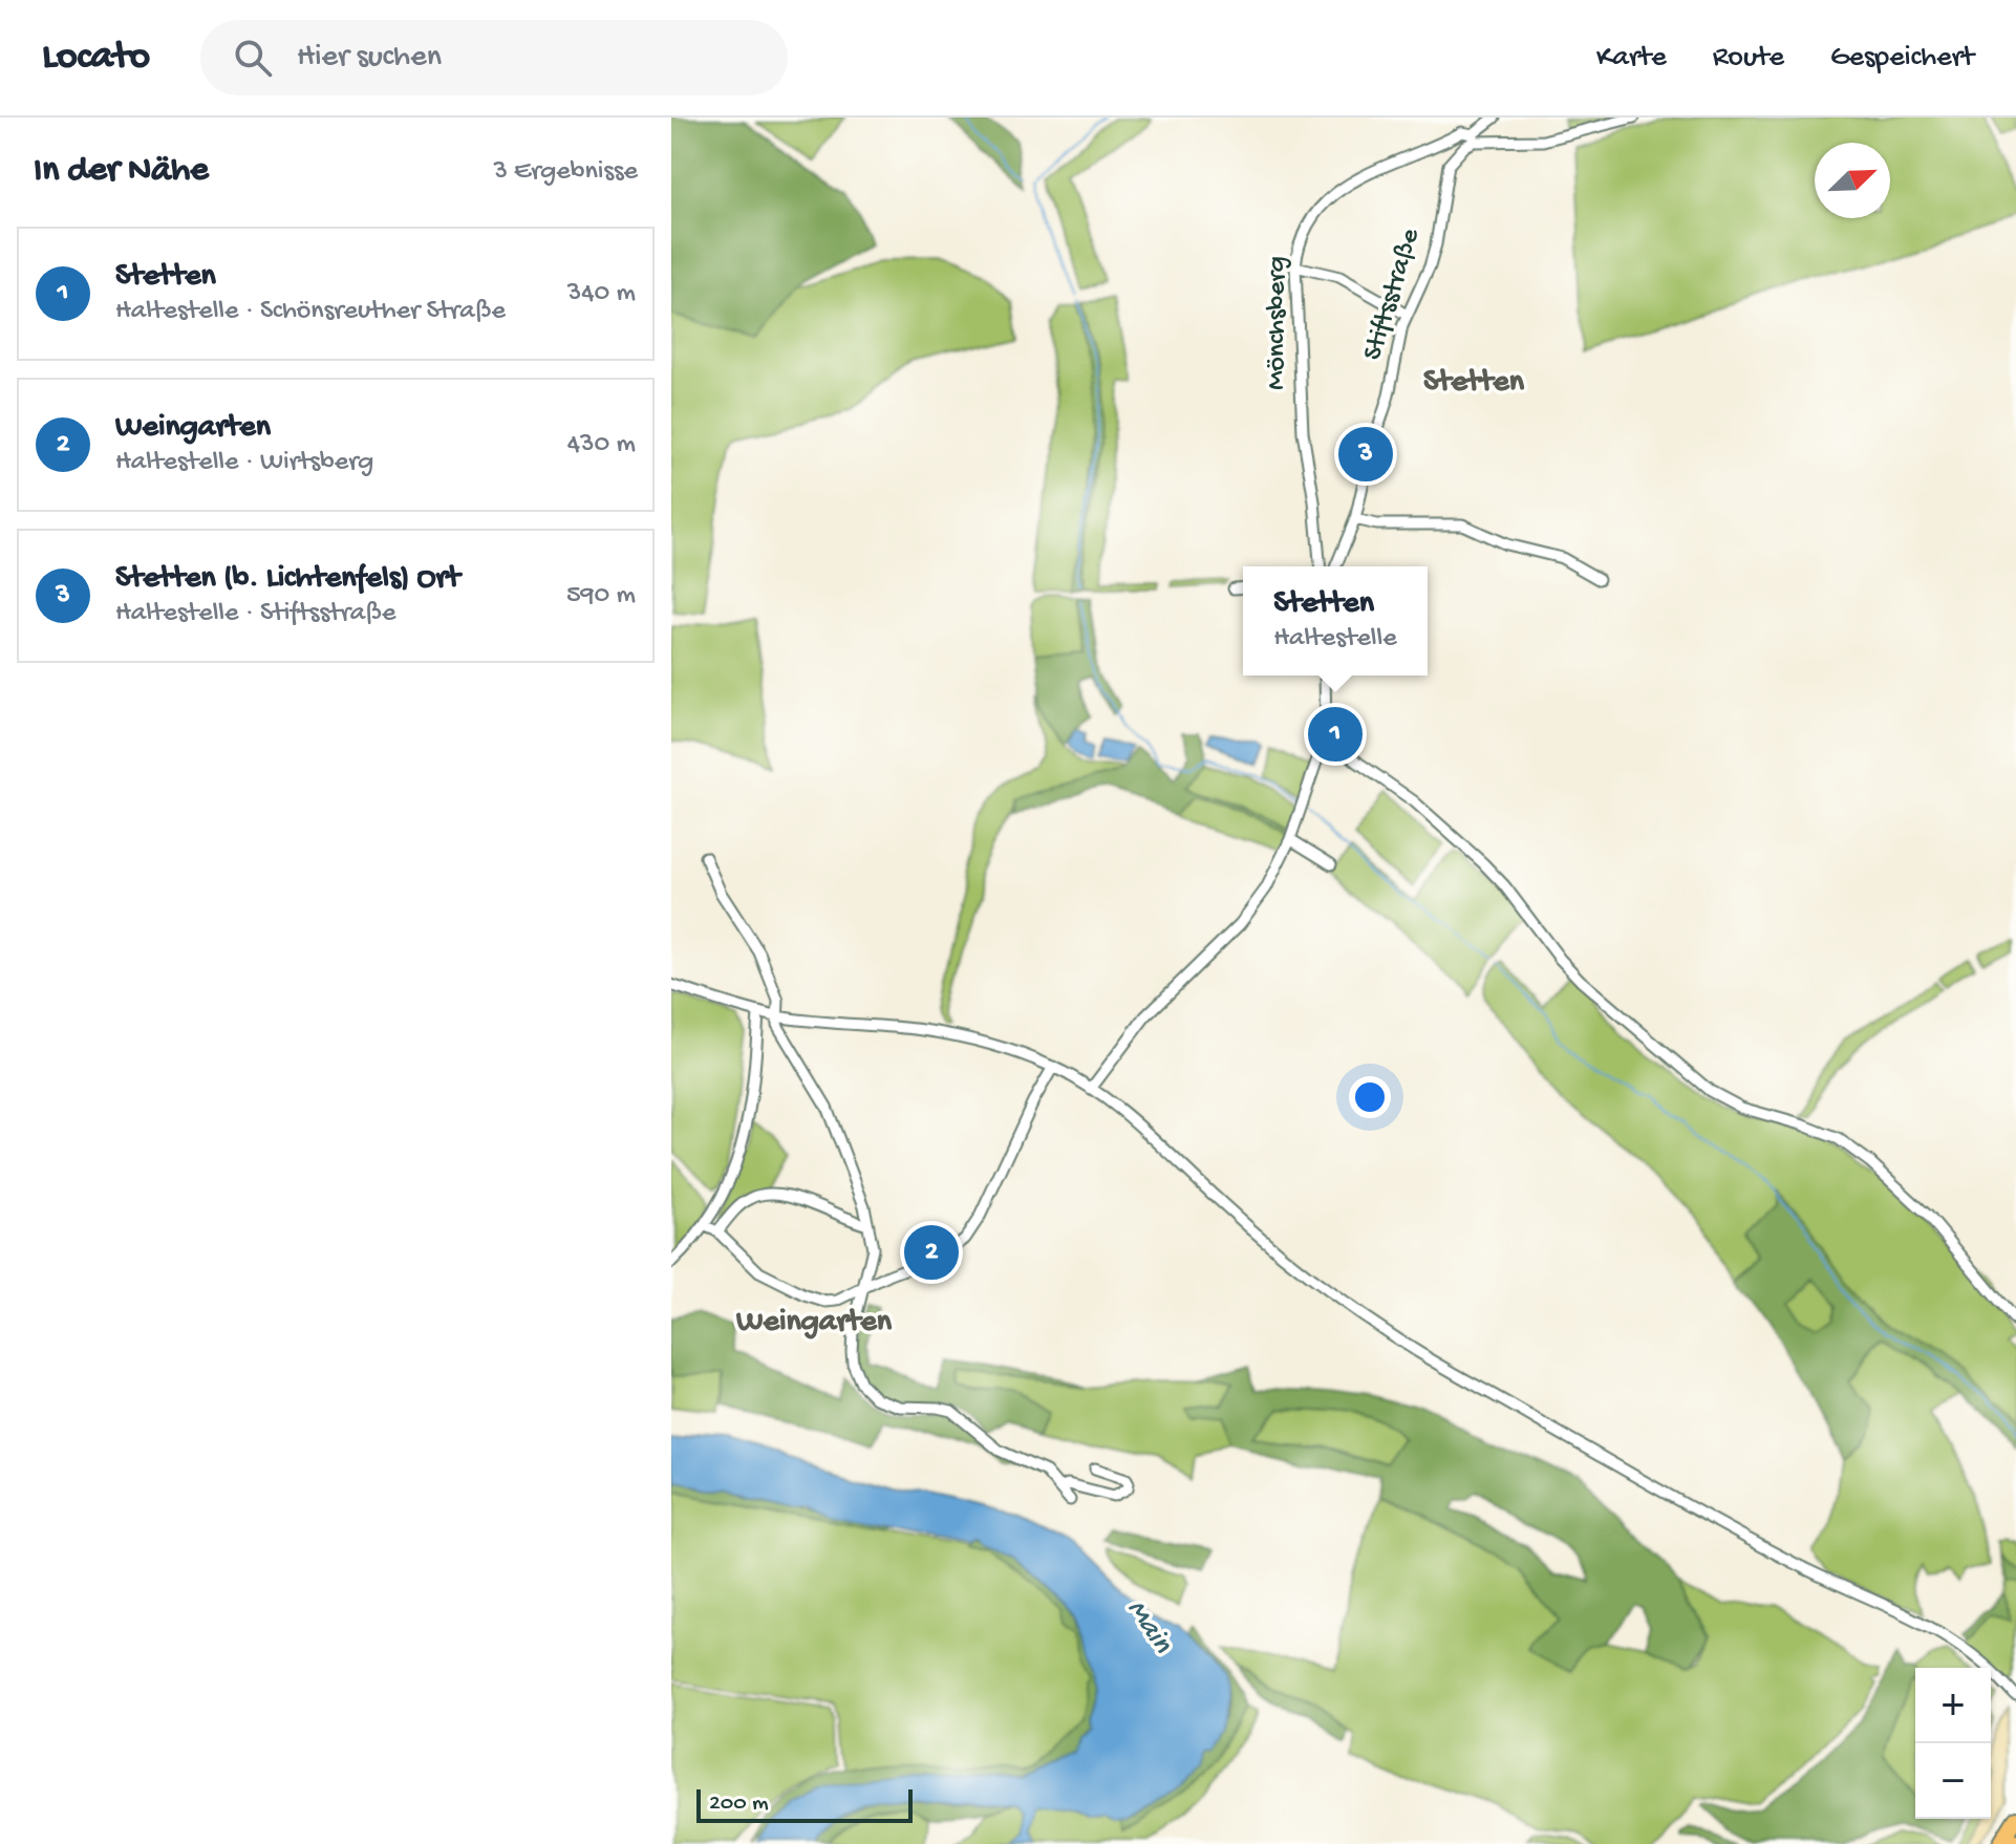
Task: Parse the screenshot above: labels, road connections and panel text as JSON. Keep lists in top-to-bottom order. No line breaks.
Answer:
{"streets":{"street":["Stiftsstraße","Mönchsberg"]},"crossings":[["Stiftsstraße","Mönchsberg"]],"districts":["Stetten","Weingarten"],"water":["Main"],"scale_bar":"200 m","north":"top right","page":{"header":"Locato","search":"Hier suchen","nav":["Karte","Route","Gespeichert"],"heading":["In der Nähe","3 Ergebnisse"],"list":[{"mark":"1","name":"Stetten","note":"Haltestelle · Schönsreuther Straße","value":"340 m"},{"mark":"2","name":"Weingarten","note":"Haltestelle · Wirtsberg","value":"430 m"},{"mark":"3","name":"Stetten (b. Lichtenfels) Ort","note":"Haltestelle · Stiftsstraße","value":"590 m"}],"pins":["3","1","2"],"popup":["Stetten","Haltestelle"],"map_buttons":["+","−"],"scale":"200 m"}}
